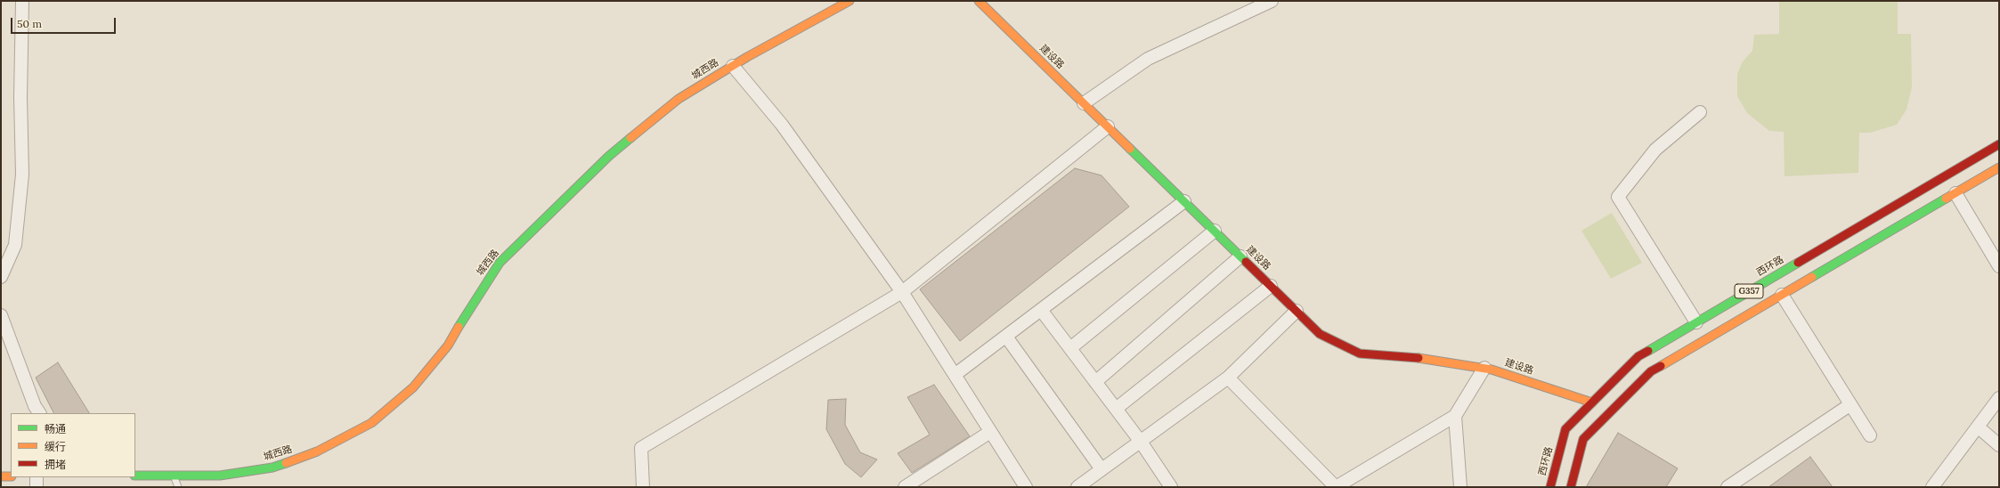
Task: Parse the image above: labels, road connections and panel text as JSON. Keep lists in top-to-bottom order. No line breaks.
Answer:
{"streets":{"main road":["建设路","城西路","西环路","G357"]},"crossings":[["建设路","西环路"]],"legend":["畅通","缓行","拥堵"],"scale_bar":"50 m"}
